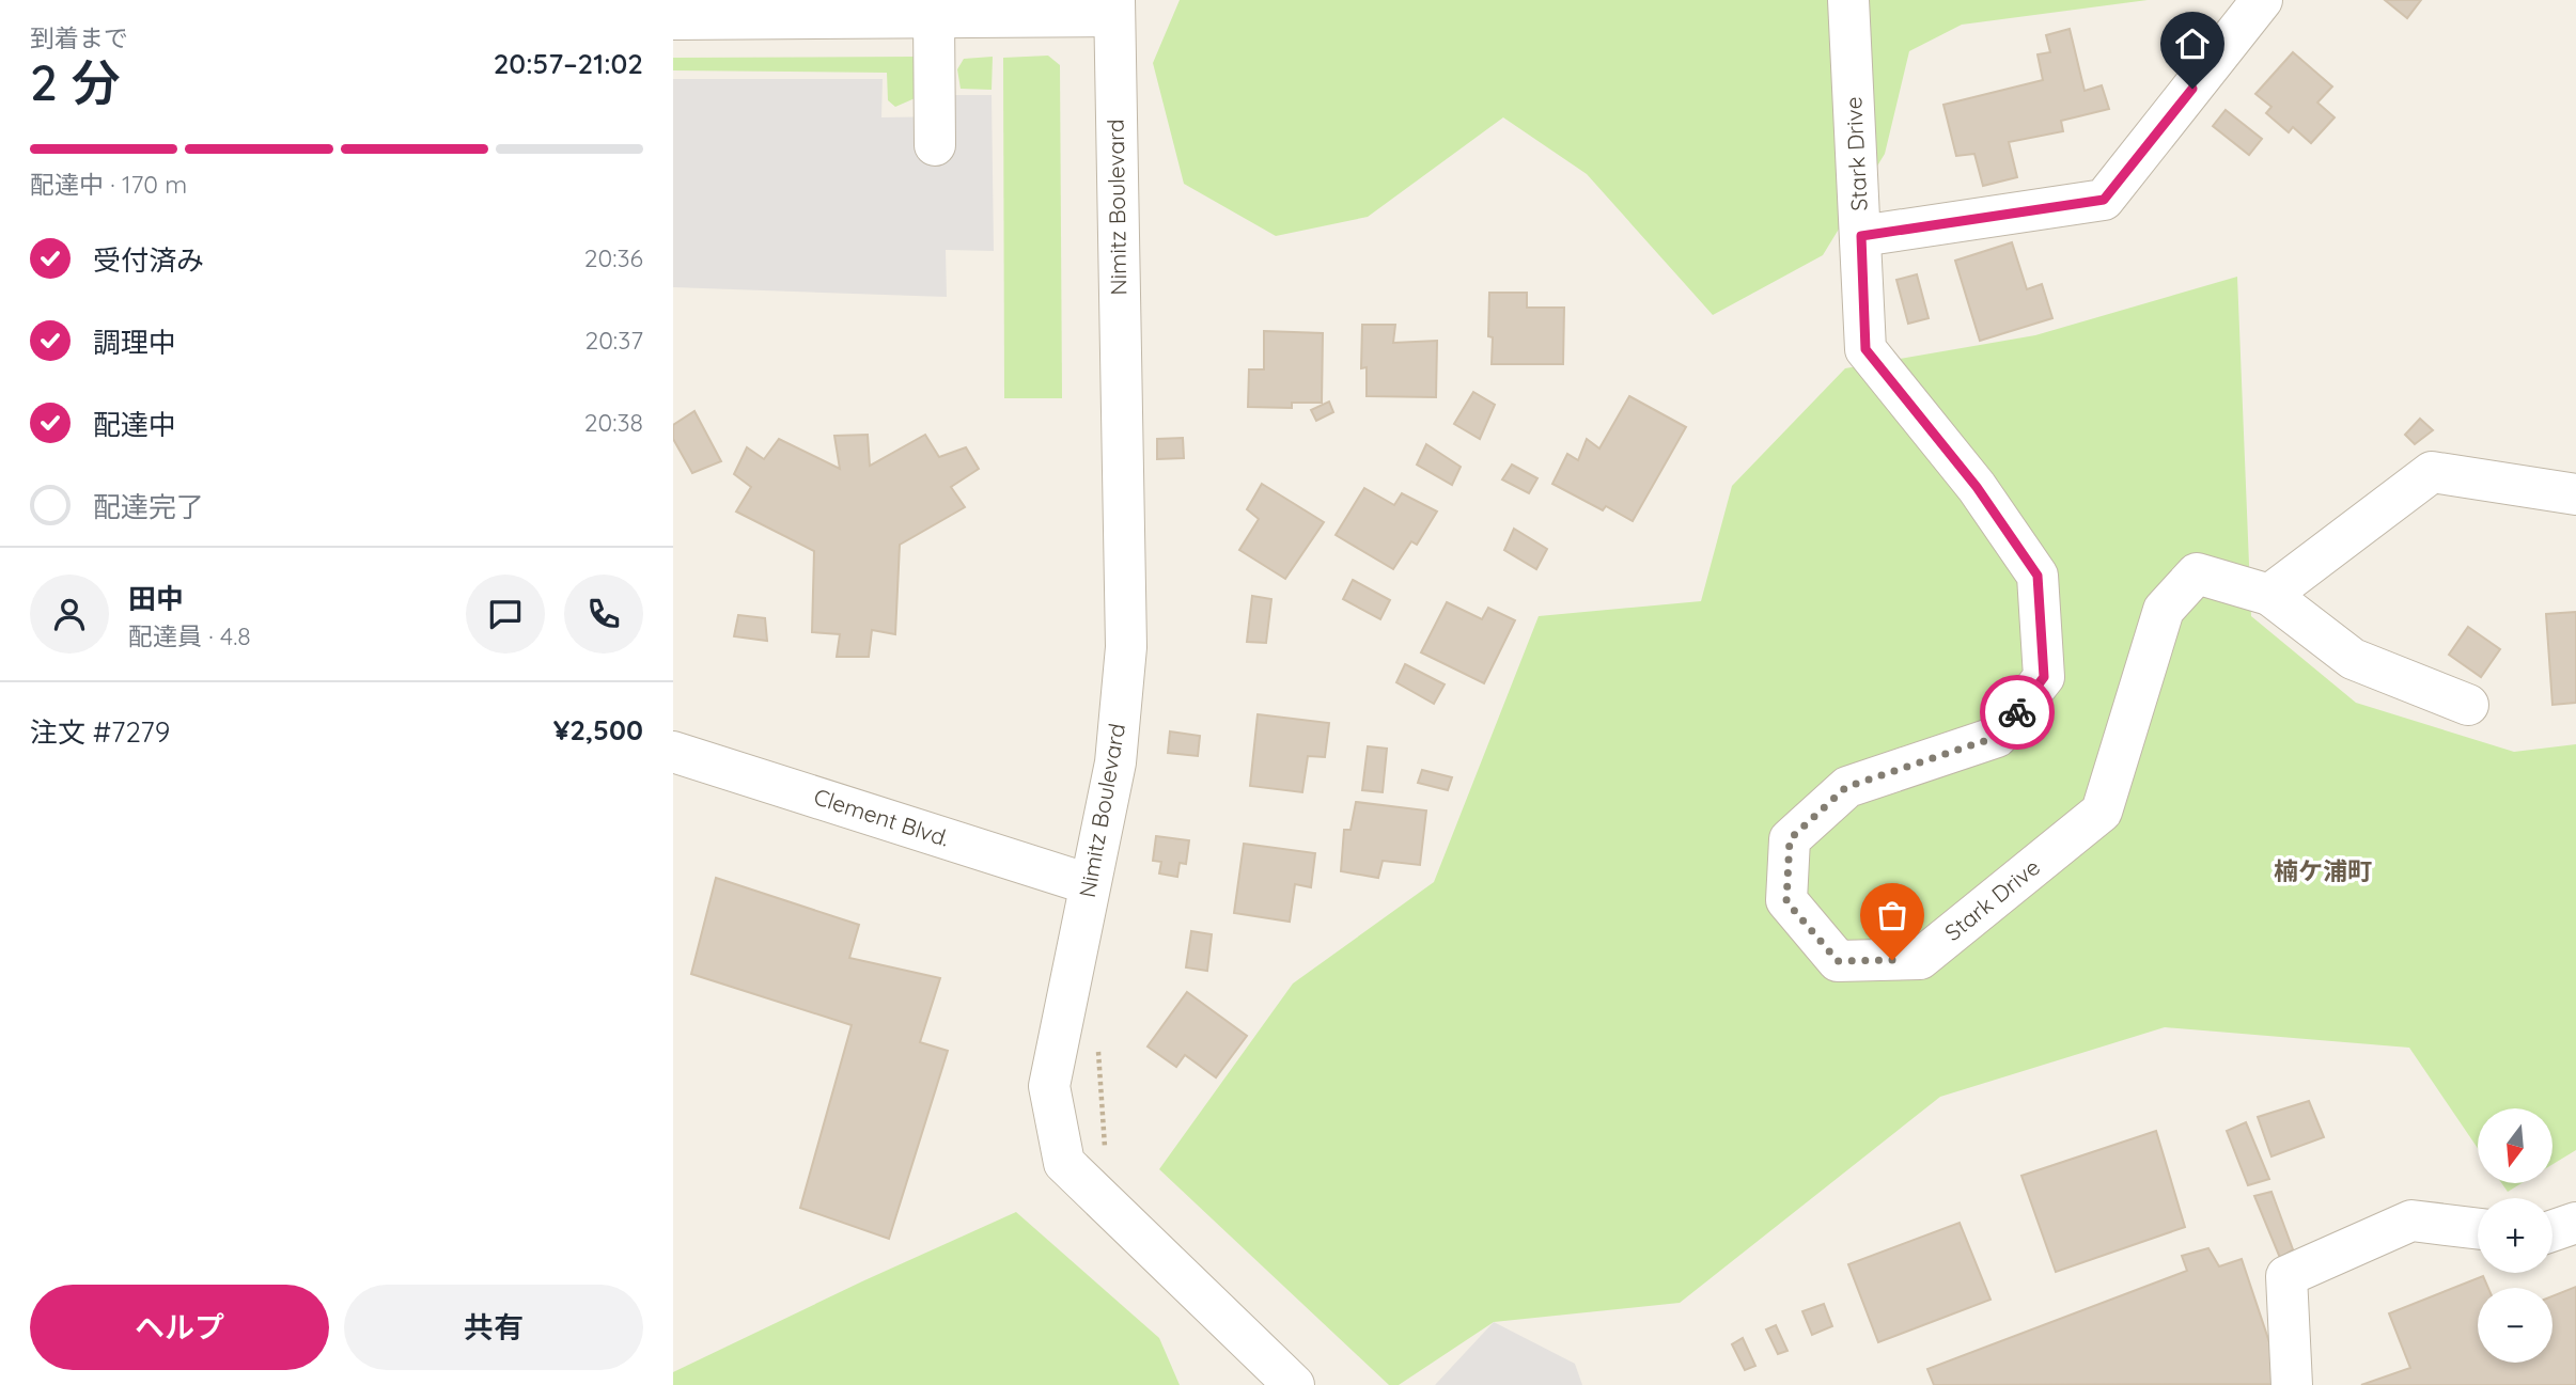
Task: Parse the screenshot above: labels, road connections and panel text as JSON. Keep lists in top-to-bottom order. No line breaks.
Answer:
{"streets":{"street":["Stark Drive","Nimitz Boulevard","Clement Blvd."]},"crossings":[["Nimitz Boulevard","Clement Blvd."]],"districts":["楠ケ浦町"],"north":"bottom","page":{"heading":["2 分","到着まで","20:57–21:02"],"panel":["田中","配達員 · 4.8","注文 #7279","¥2,500"],"bar":"配達中 · 170 m","list":[["受付済み","20:36"],["調理中","20:37"],["配達中","20:38"],"配達完了"],"map_buttons":["+","−"],"buttons":["ヘルプ","共有"]}}
